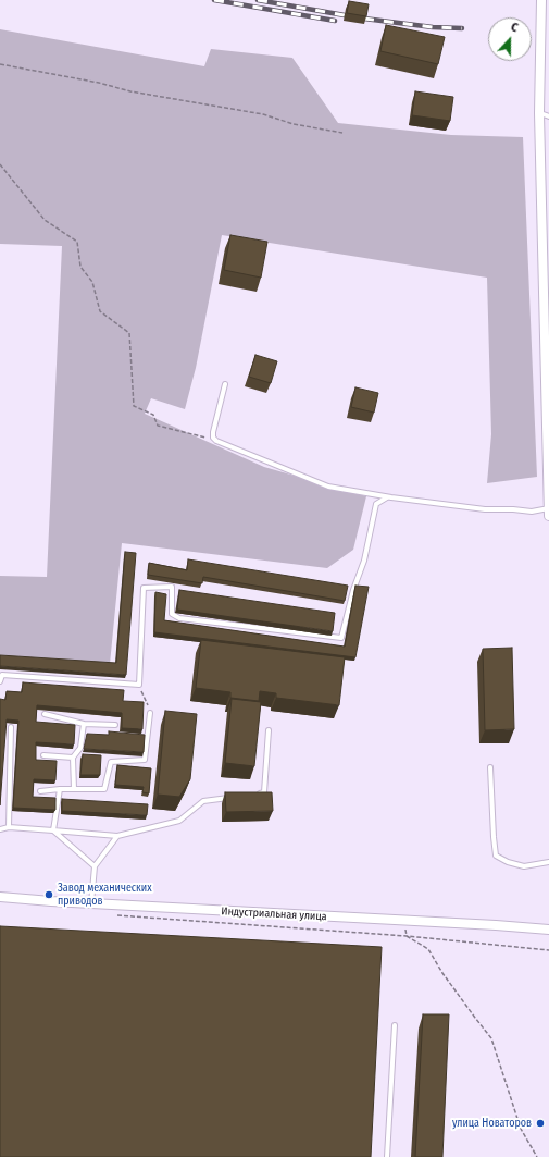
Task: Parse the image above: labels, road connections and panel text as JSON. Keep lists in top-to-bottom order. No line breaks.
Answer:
{"streets":{"street":["Индустриальная улица"]},"places":["Завод механических приводов","улица Новаторов"],"north":"top"}
